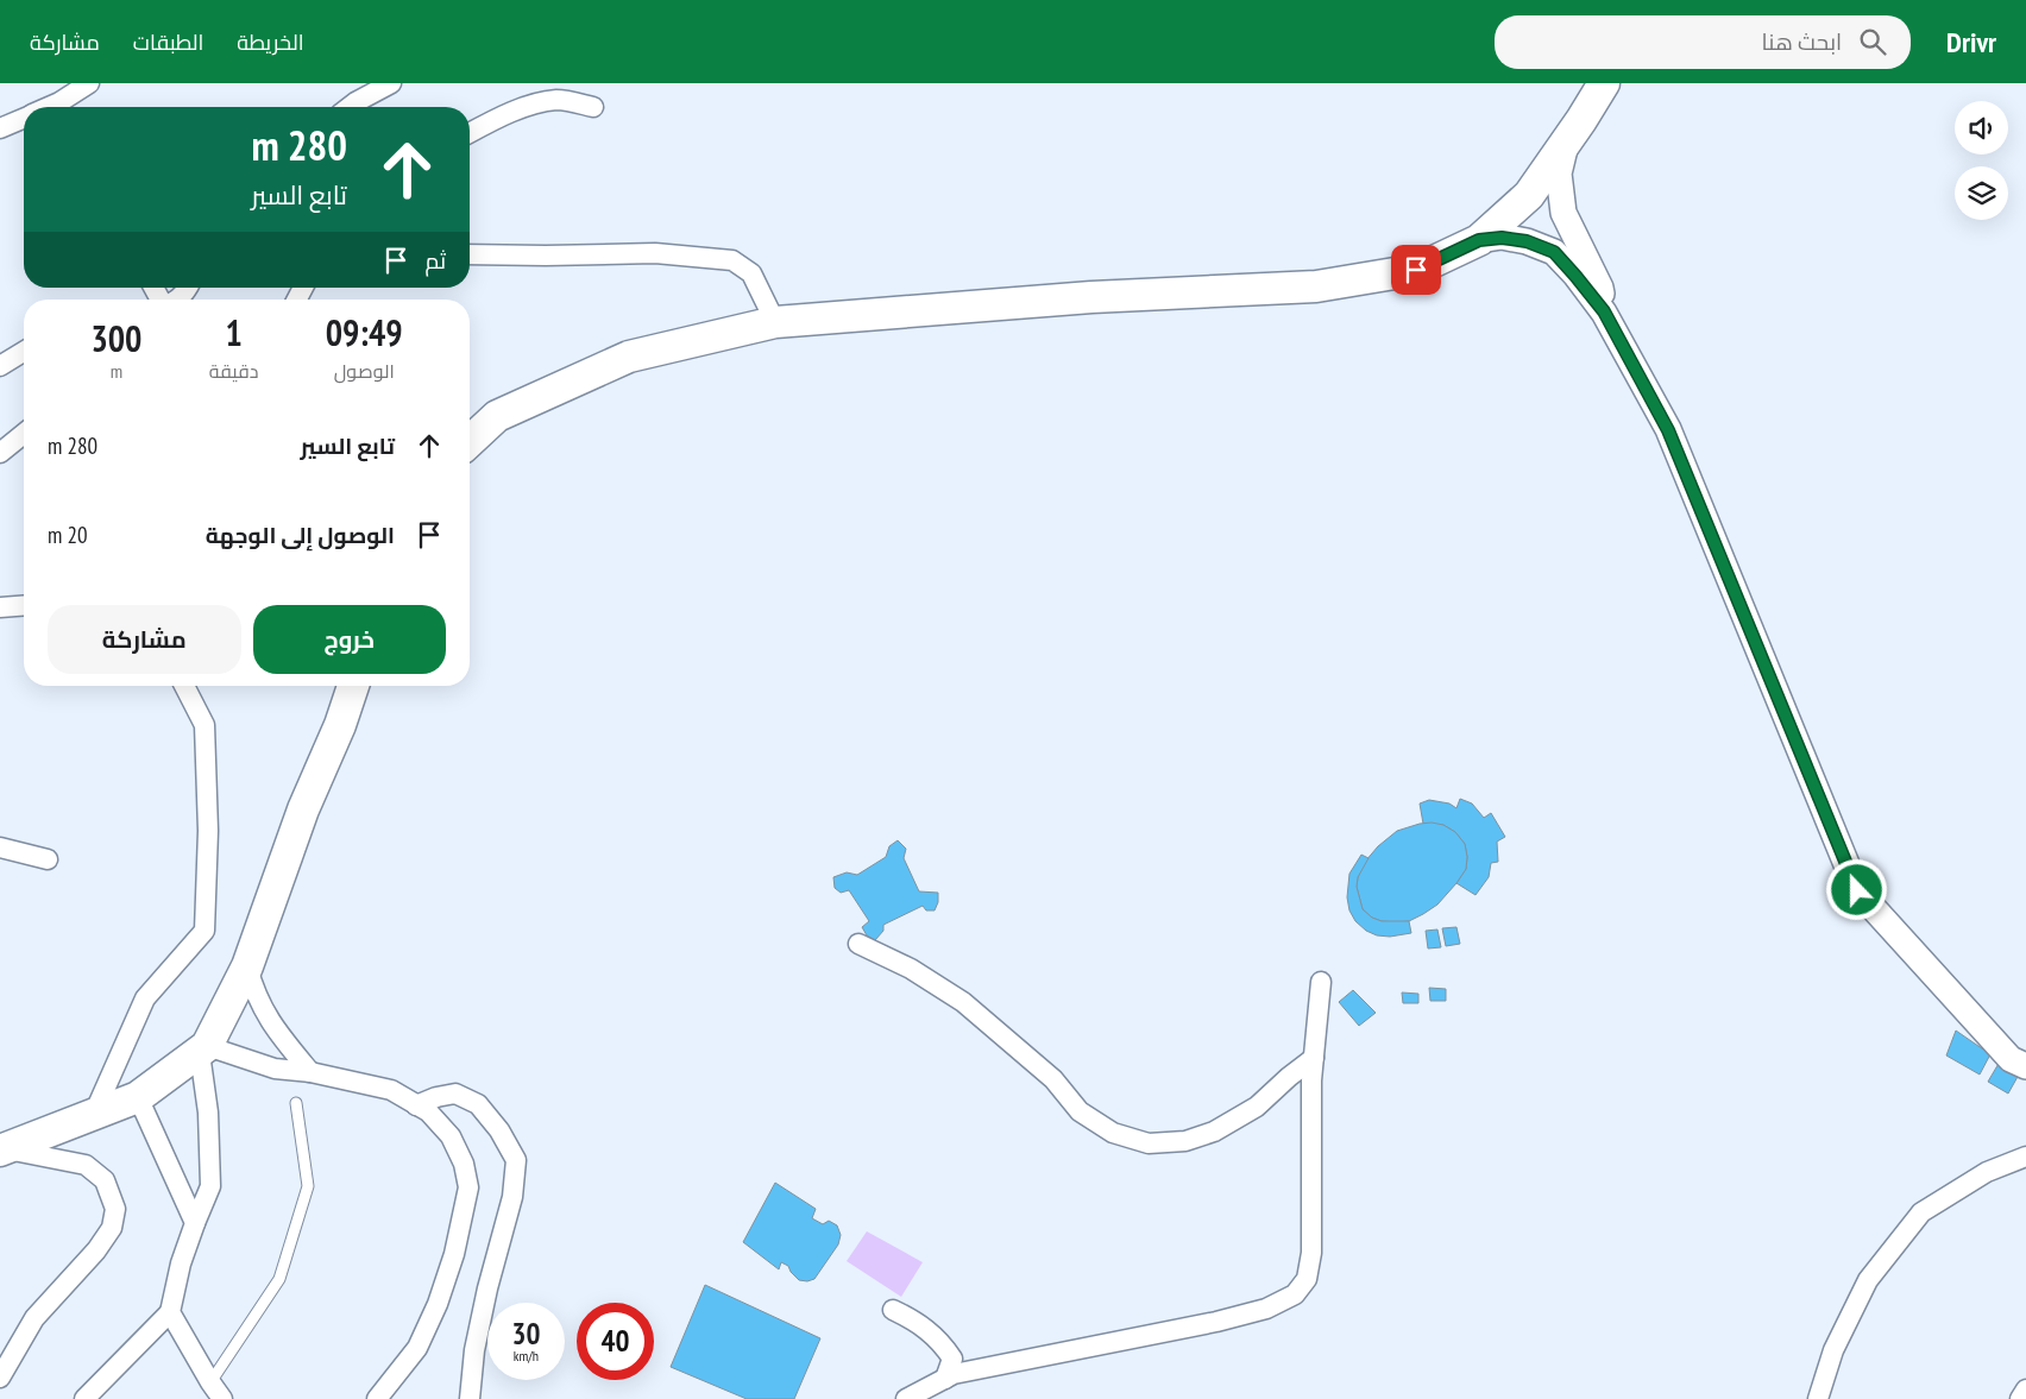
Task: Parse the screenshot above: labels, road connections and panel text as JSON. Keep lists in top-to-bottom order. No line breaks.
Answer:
{"page":{"header":"Drivr","search":"ابحث هنا","nav":["الخريطة","الطبقات","مشاركة"],"turn":["280 m","تابع السير"],"then":"ثم","eta":["09:49","الوصول","1","دقيقة","300","m"],"list":[{"name":"تابع السير","value":"280 m"},{"name":"الوصول إلى الوجهة","value":"20 m"}],"buttons":["خروج","مشاركة"],"speed":"30 km/h","limit":"40"}}
